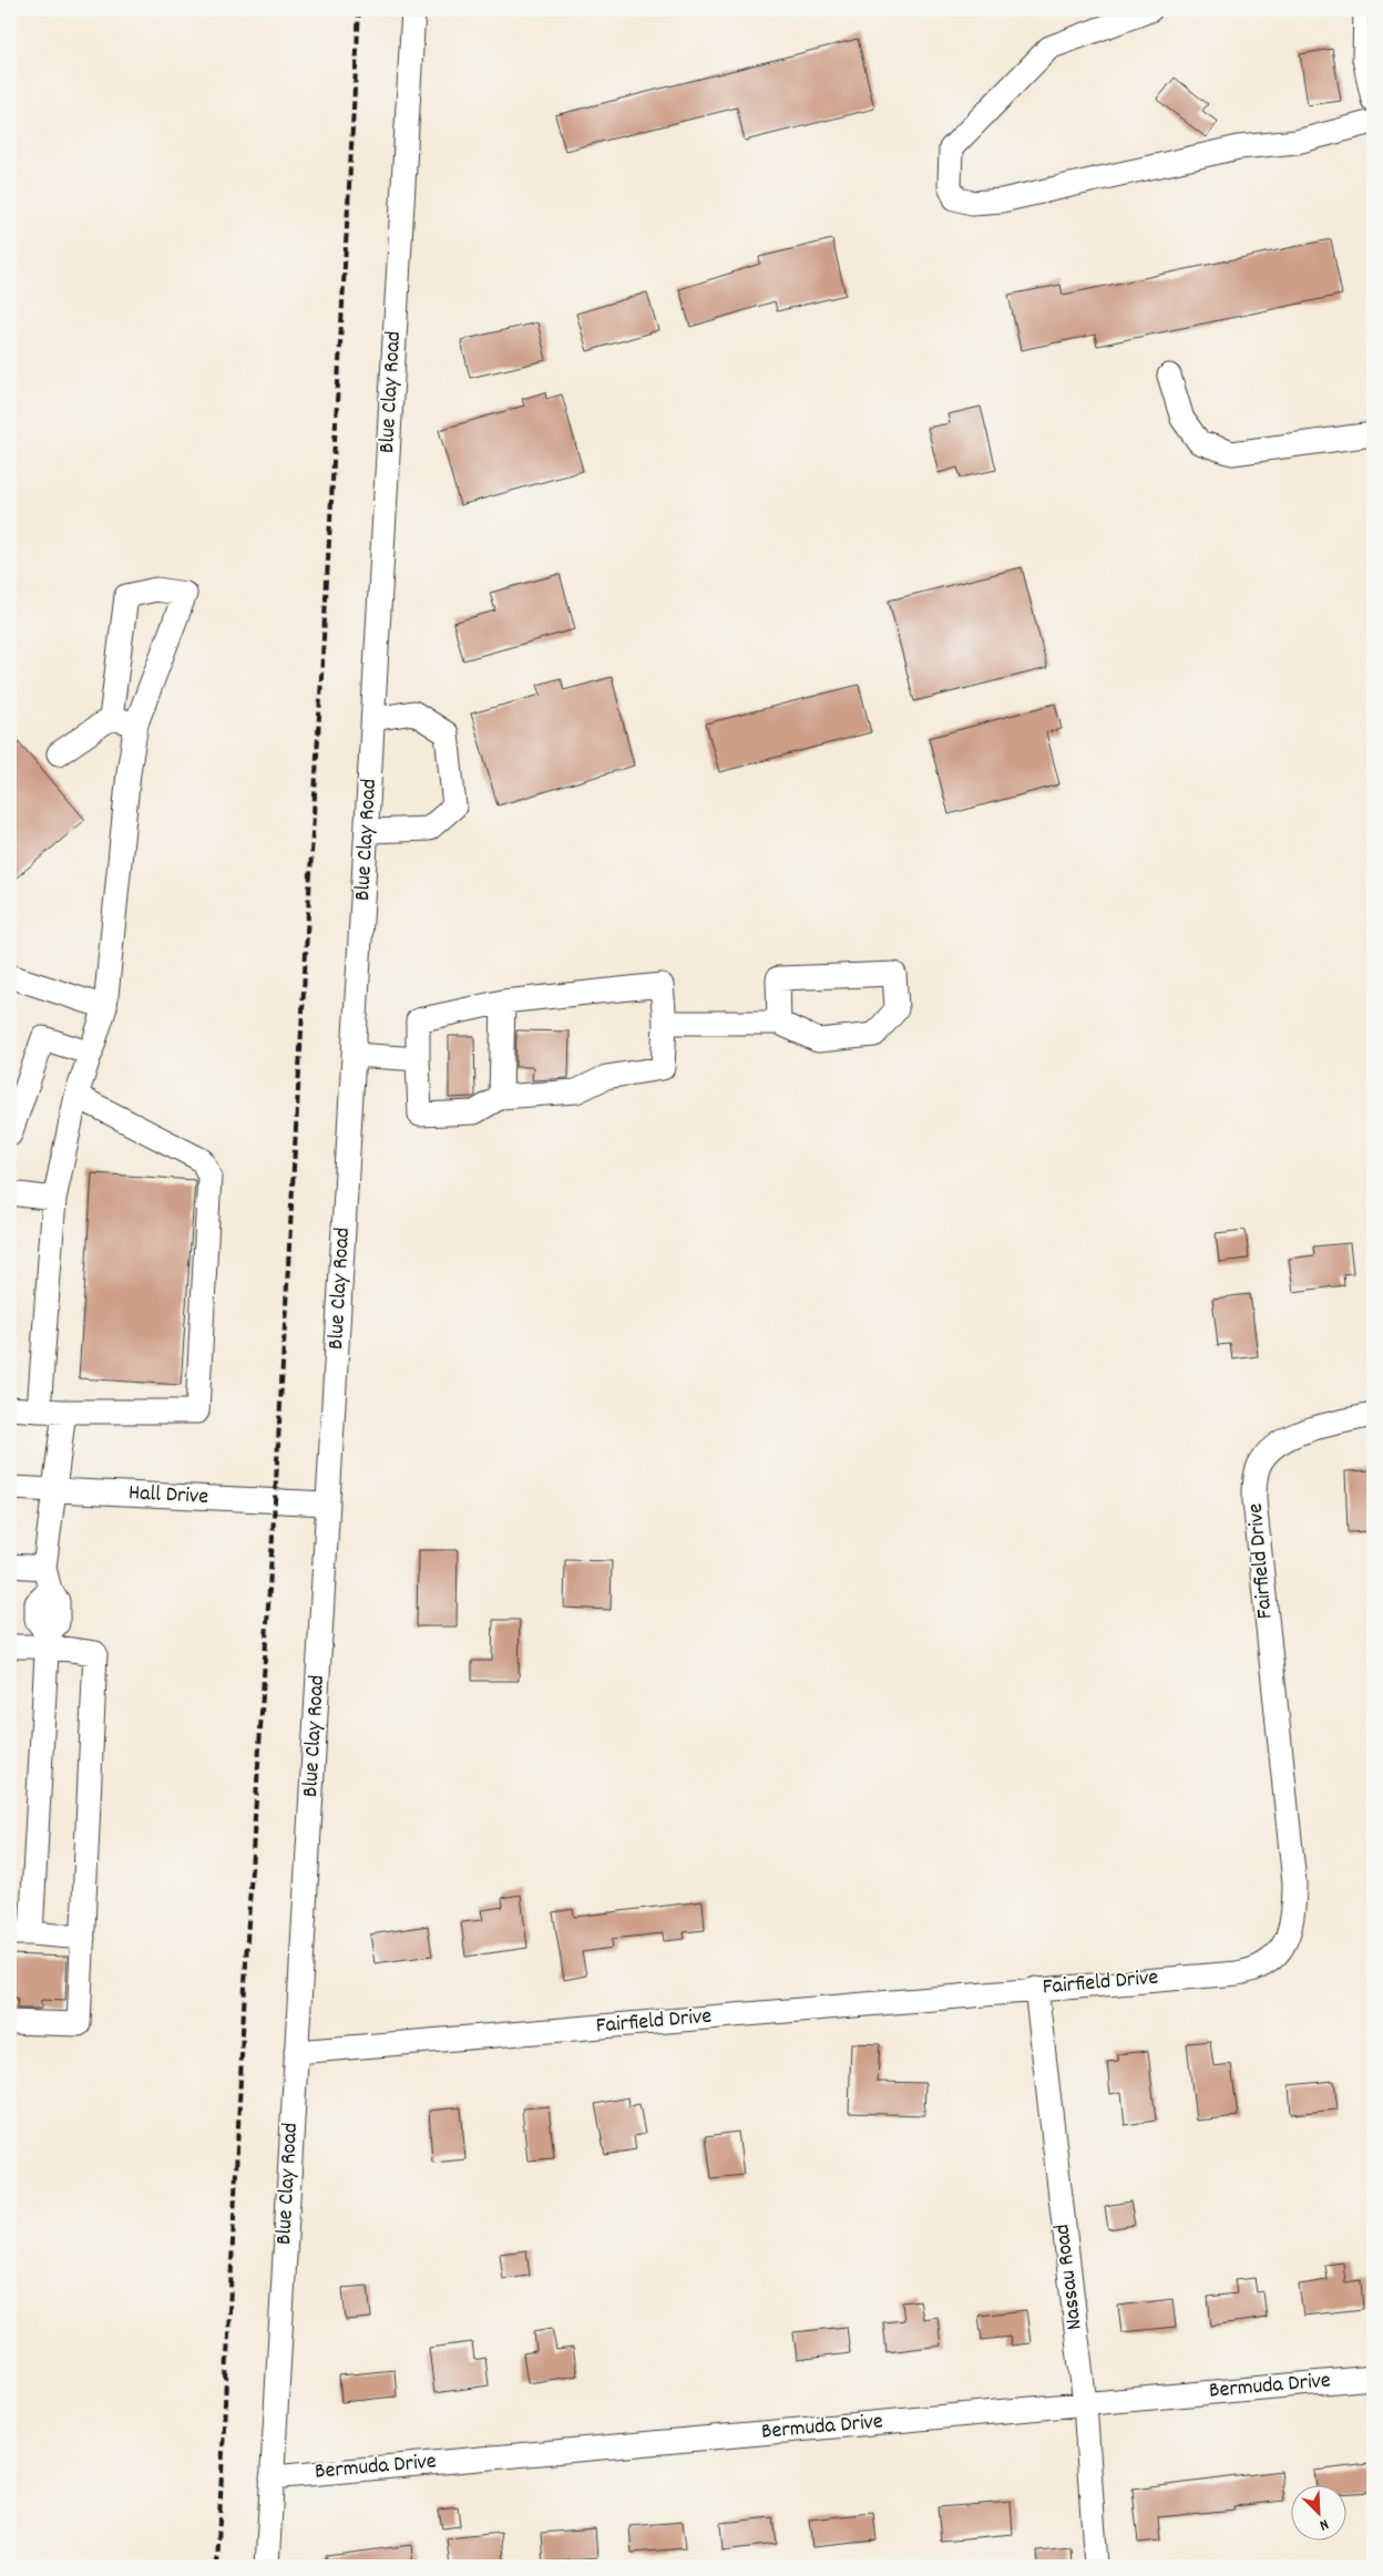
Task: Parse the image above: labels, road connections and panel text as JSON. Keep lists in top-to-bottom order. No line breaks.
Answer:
{"streets":{"street":["Blue Clay Road","Hall Drive","Fairfield Drive","Nassau Road","Bermuda Drive"]},"crossings":[["Blue Clay Road","Hall Drive"],["Blue Clay Road","Fairfield Drive"],["Blue Clay Road","Bermuda Drive"],["Fairfield Drive","Nassau Road"],["Nassau Road","Bermuda Drive"]],"north":"bottom right"}
